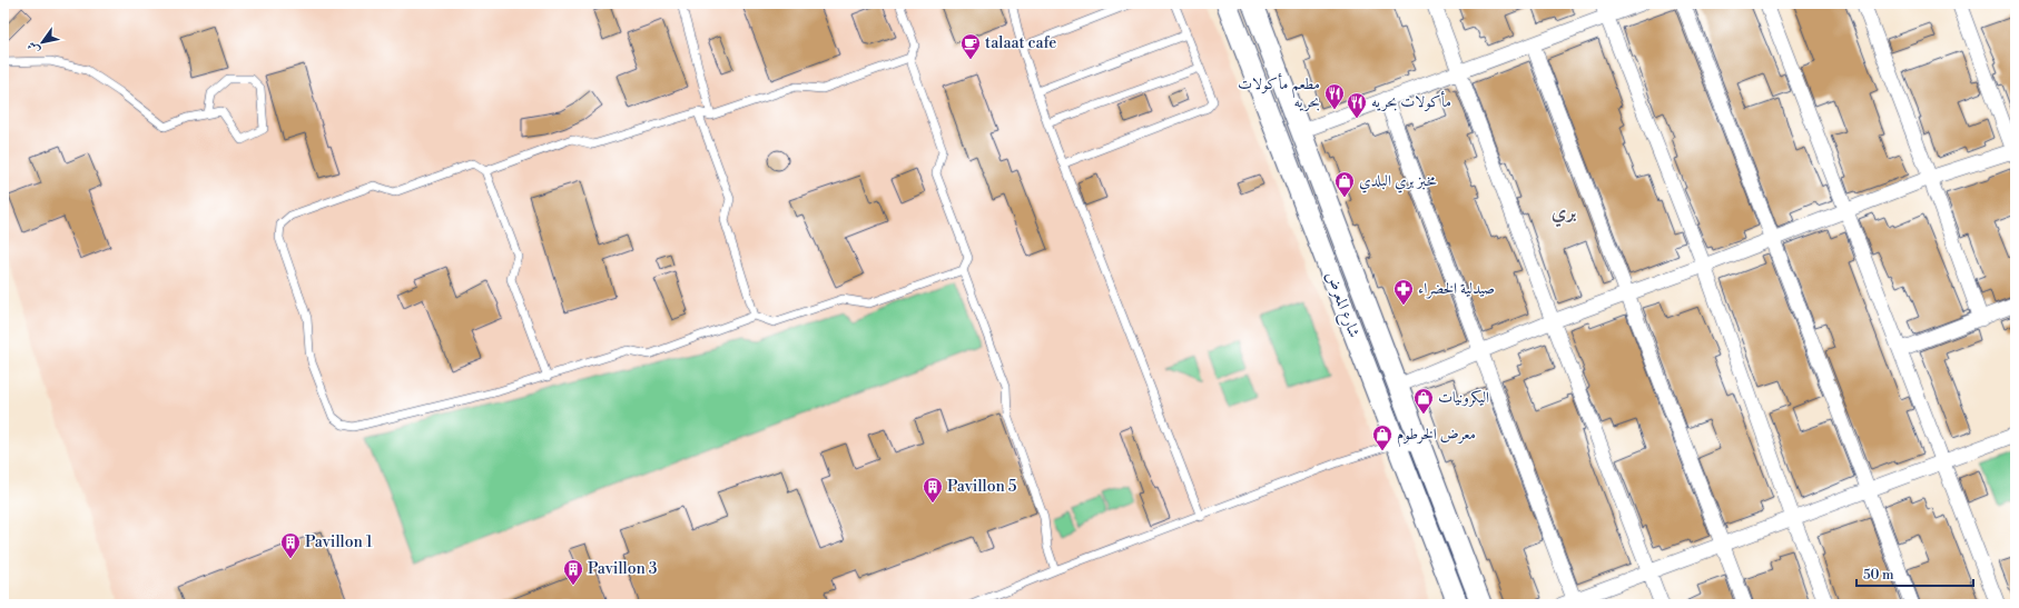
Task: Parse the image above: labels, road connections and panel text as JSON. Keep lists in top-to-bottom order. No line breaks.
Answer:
{"streets":{"main road":["شارع المعرض"]},"districts":["بري"],"places":{"cafe":["talaat cafe"],"restaurant":["مطعم مأكولات بحريه","مأكولات بحريه"],"shop":["مخبز بري البلدي","اليكرونيات","معرض الخرطوم"],"pharmacy":["صيدلية الخضراء"],"building":["Pavillon 5","Pavillon 1","Pavillon 3"]},"scale_bar":"50 m","north":"bottom left"}
